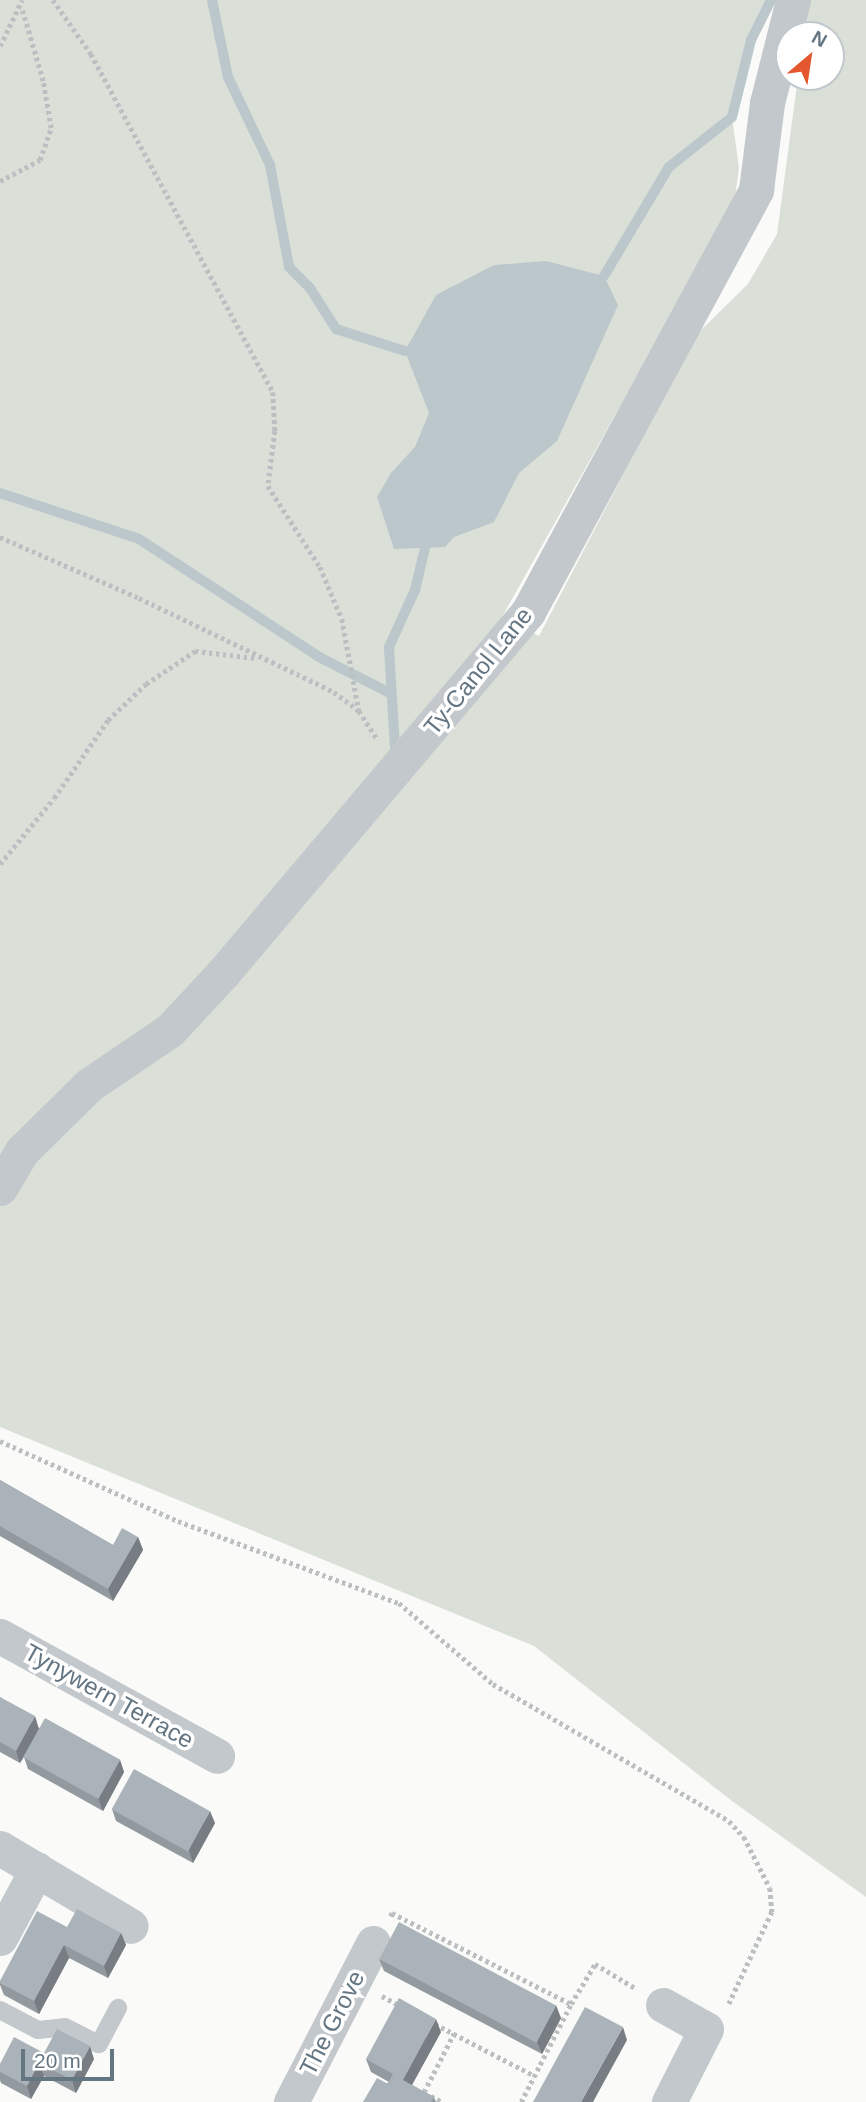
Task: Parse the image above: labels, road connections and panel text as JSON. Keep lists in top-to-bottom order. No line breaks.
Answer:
{"streets":{"street":["Ty-Canol Lane","Tynywern Terrace","The Grove"]},"scale_bar":"20 m","north":"top right"}
